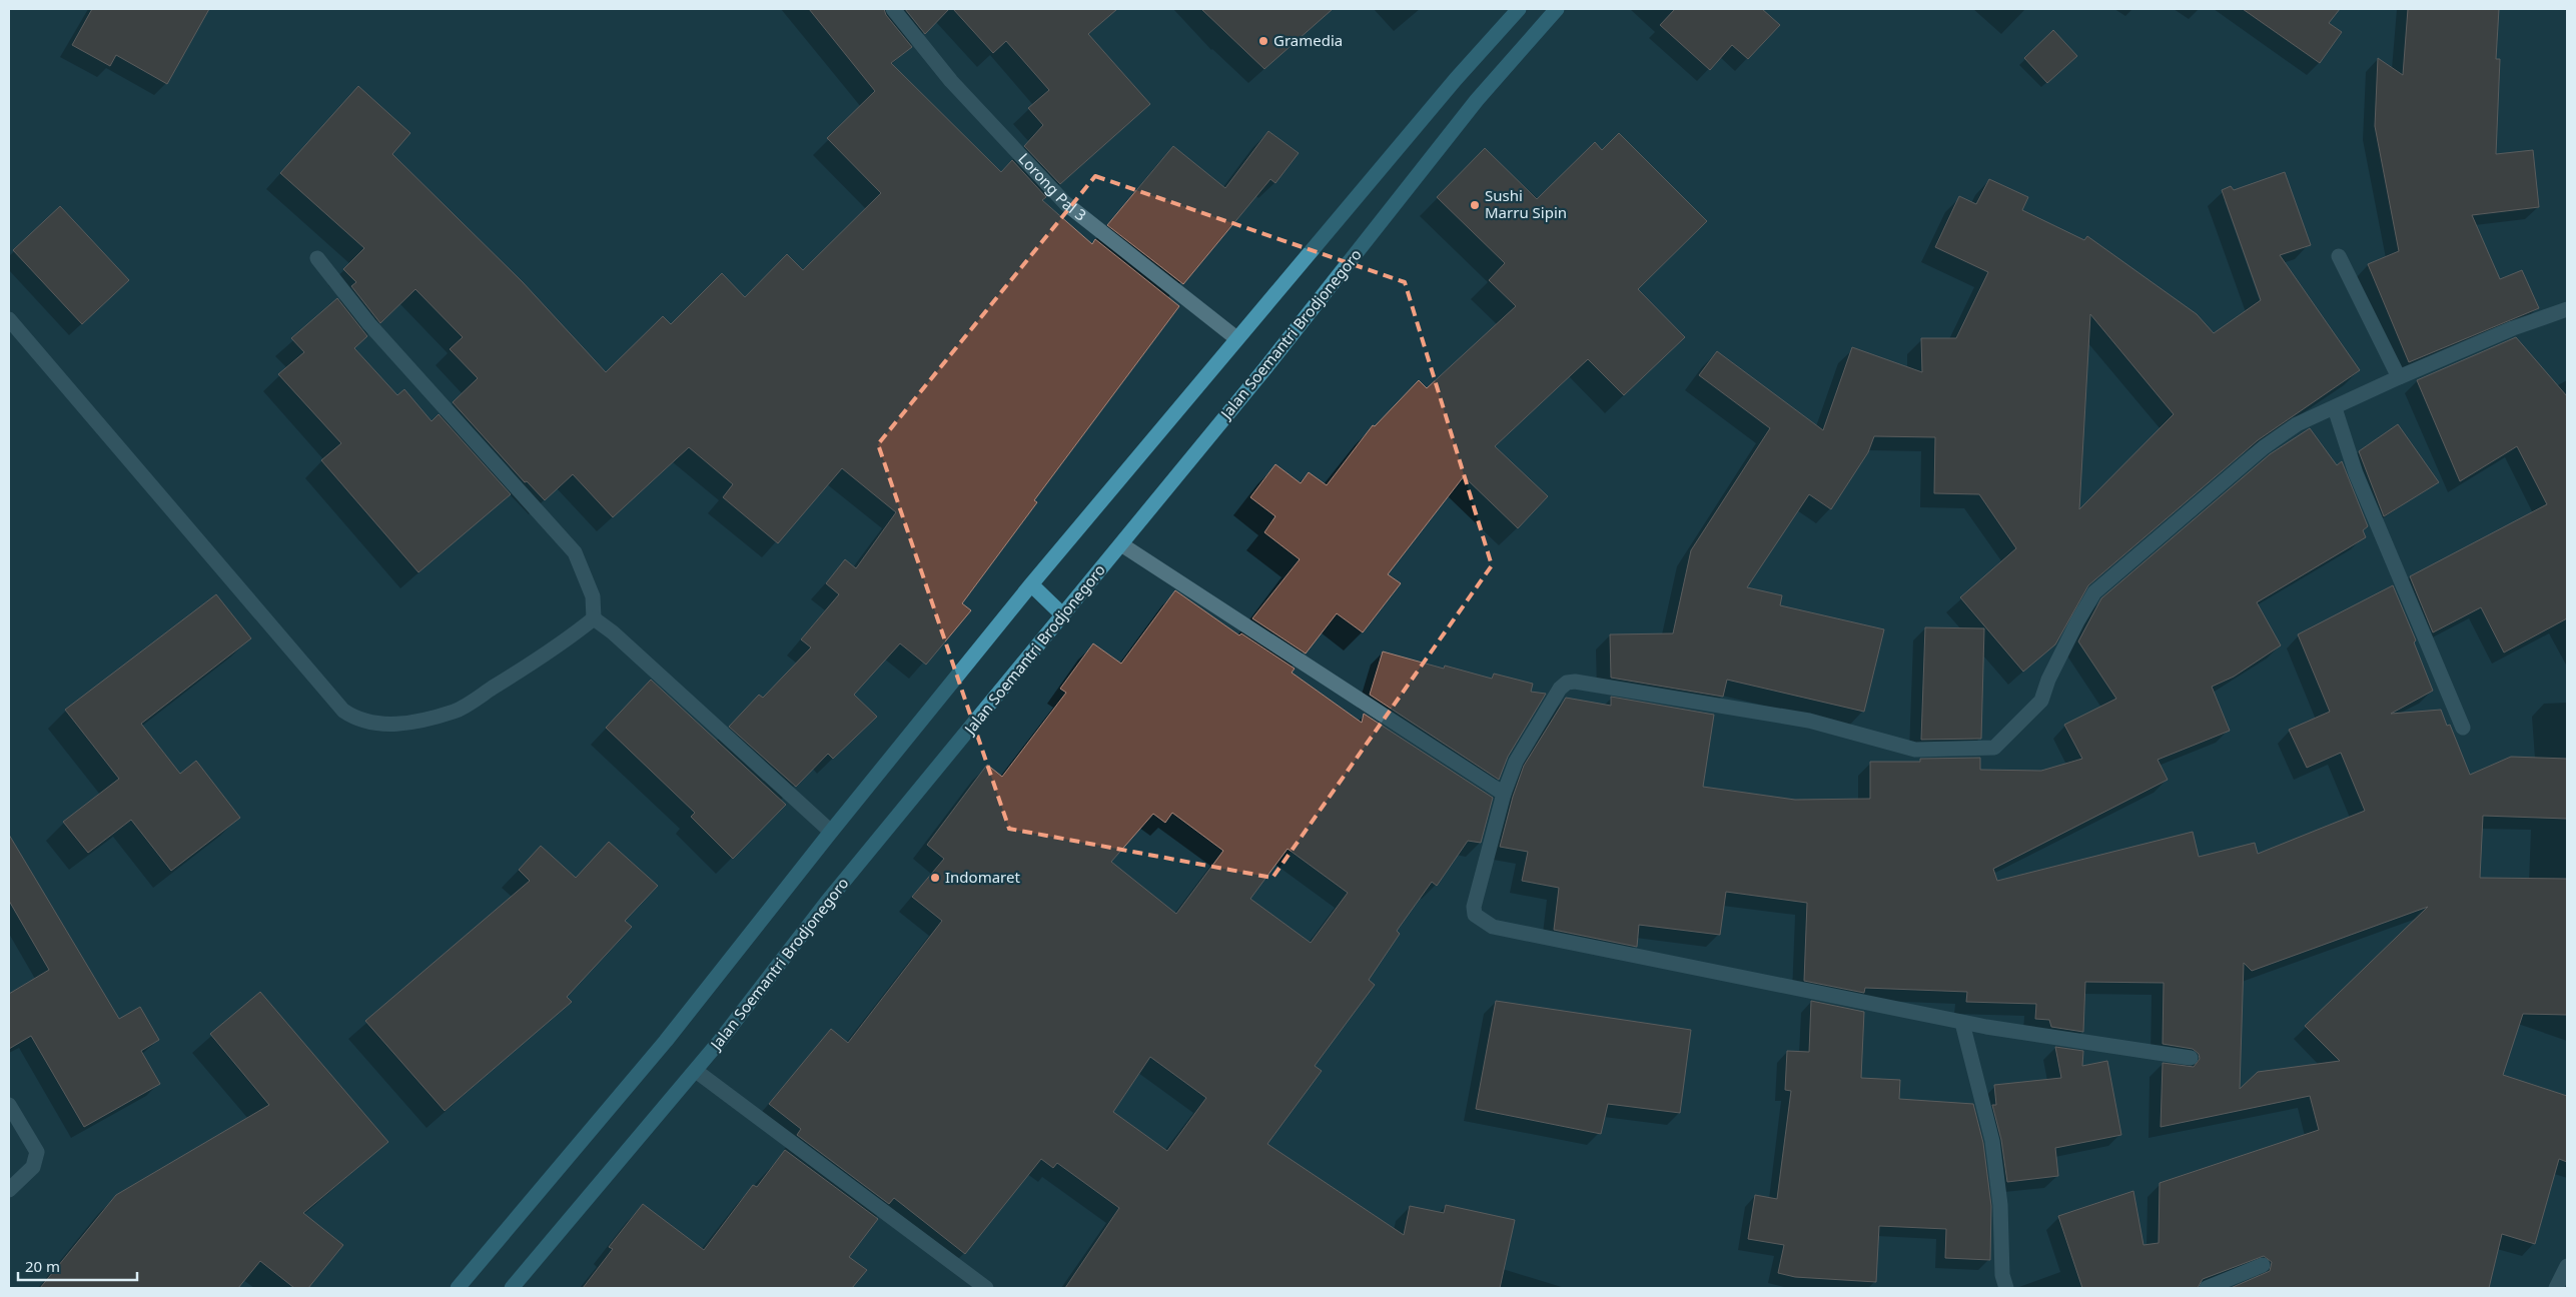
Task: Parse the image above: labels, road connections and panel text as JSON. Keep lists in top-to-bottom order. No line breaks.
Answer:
{"streets":{"main road":["Jalan Soemantri Brodjonegoro"],"street":["Lorong Pal 3"]},"places":["Gramedia","Sushi Marru Sipin","Indomaret"],"scale_bar":"20 m"}
